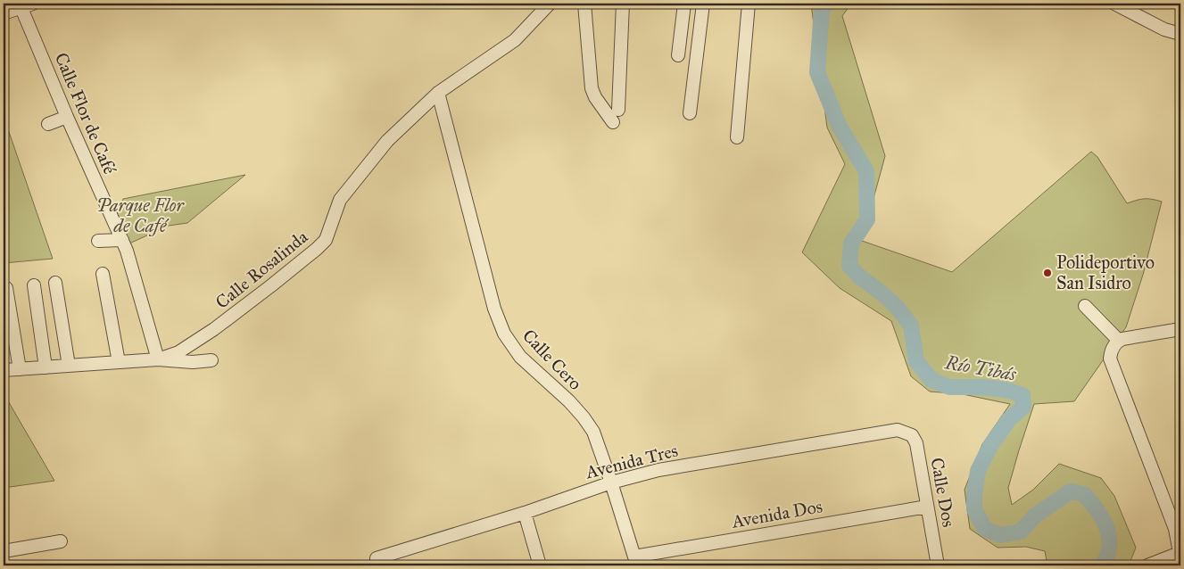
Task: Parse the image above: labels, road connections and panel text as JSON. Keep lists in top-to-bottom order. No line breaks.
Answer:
{"streets":{"street":["Calle Flor de Café","Calle Rosalinda","Calle Cero","Avenida Tres","Calle Dos","Avenida Dos"]},"crossings":[["Calle Flor de Café","Calle Rosalinda"],["Calle Rosalinda","Calle Cero"],["Calle Cero","Avenida Tres"],["Calle Cero","Avenida Dos"],["Avenida Tres","Calle Dos"],["Calle Dos","Avenida Dos"]],"water":["Río Tibás"],"parks":["Parque Flor de Café"],"places":["Polideportivo San Isidro"]}
